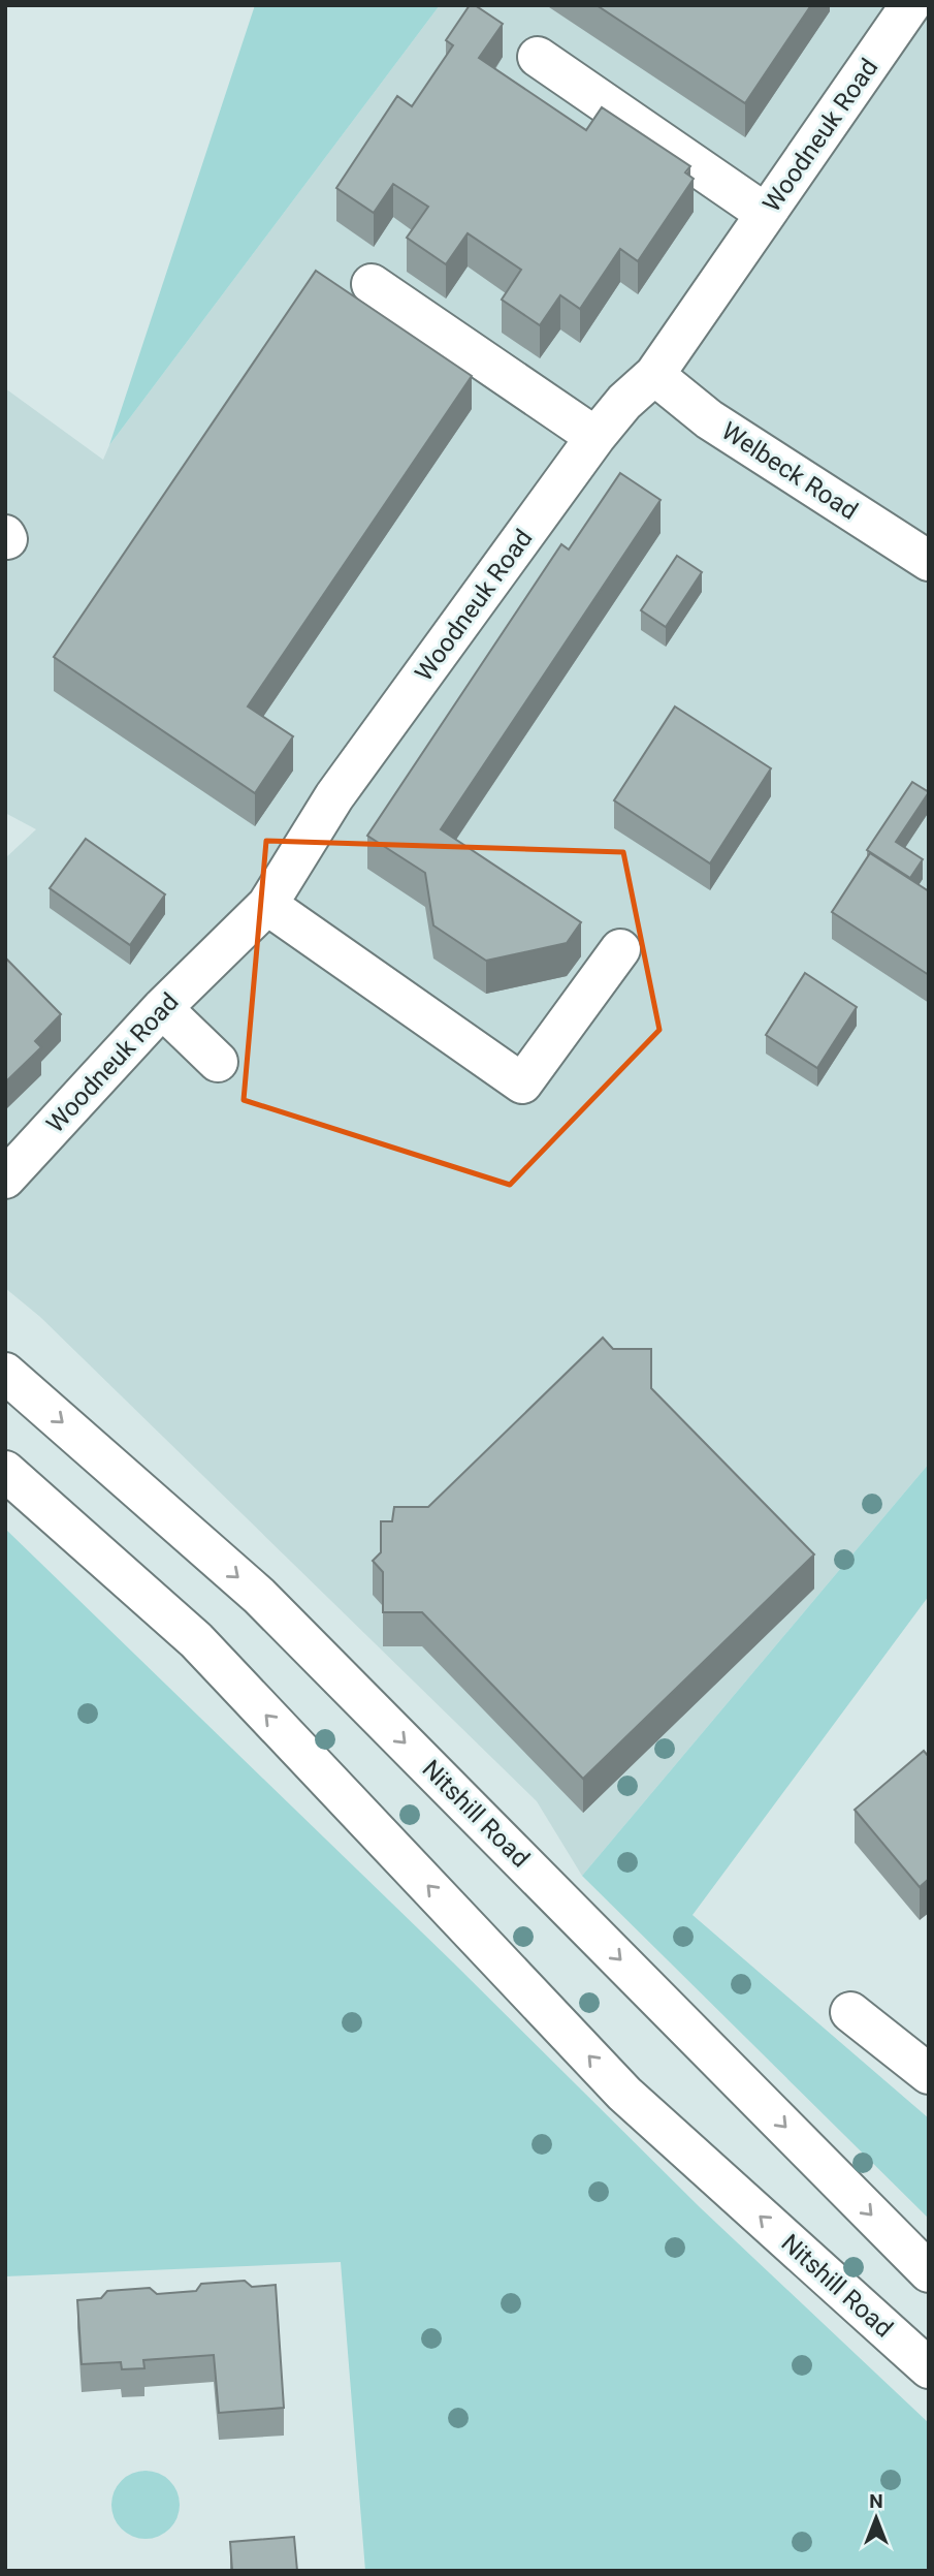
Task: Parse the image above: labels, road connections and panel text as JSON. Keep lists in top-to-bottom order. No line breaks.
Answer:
{"streets":{"main road":["Woodneuk Road","Welbeck Road","Nitshill Road"]},"crossings":[["Woodneuk Road","Welbeck Road"]],"north":"top"}
